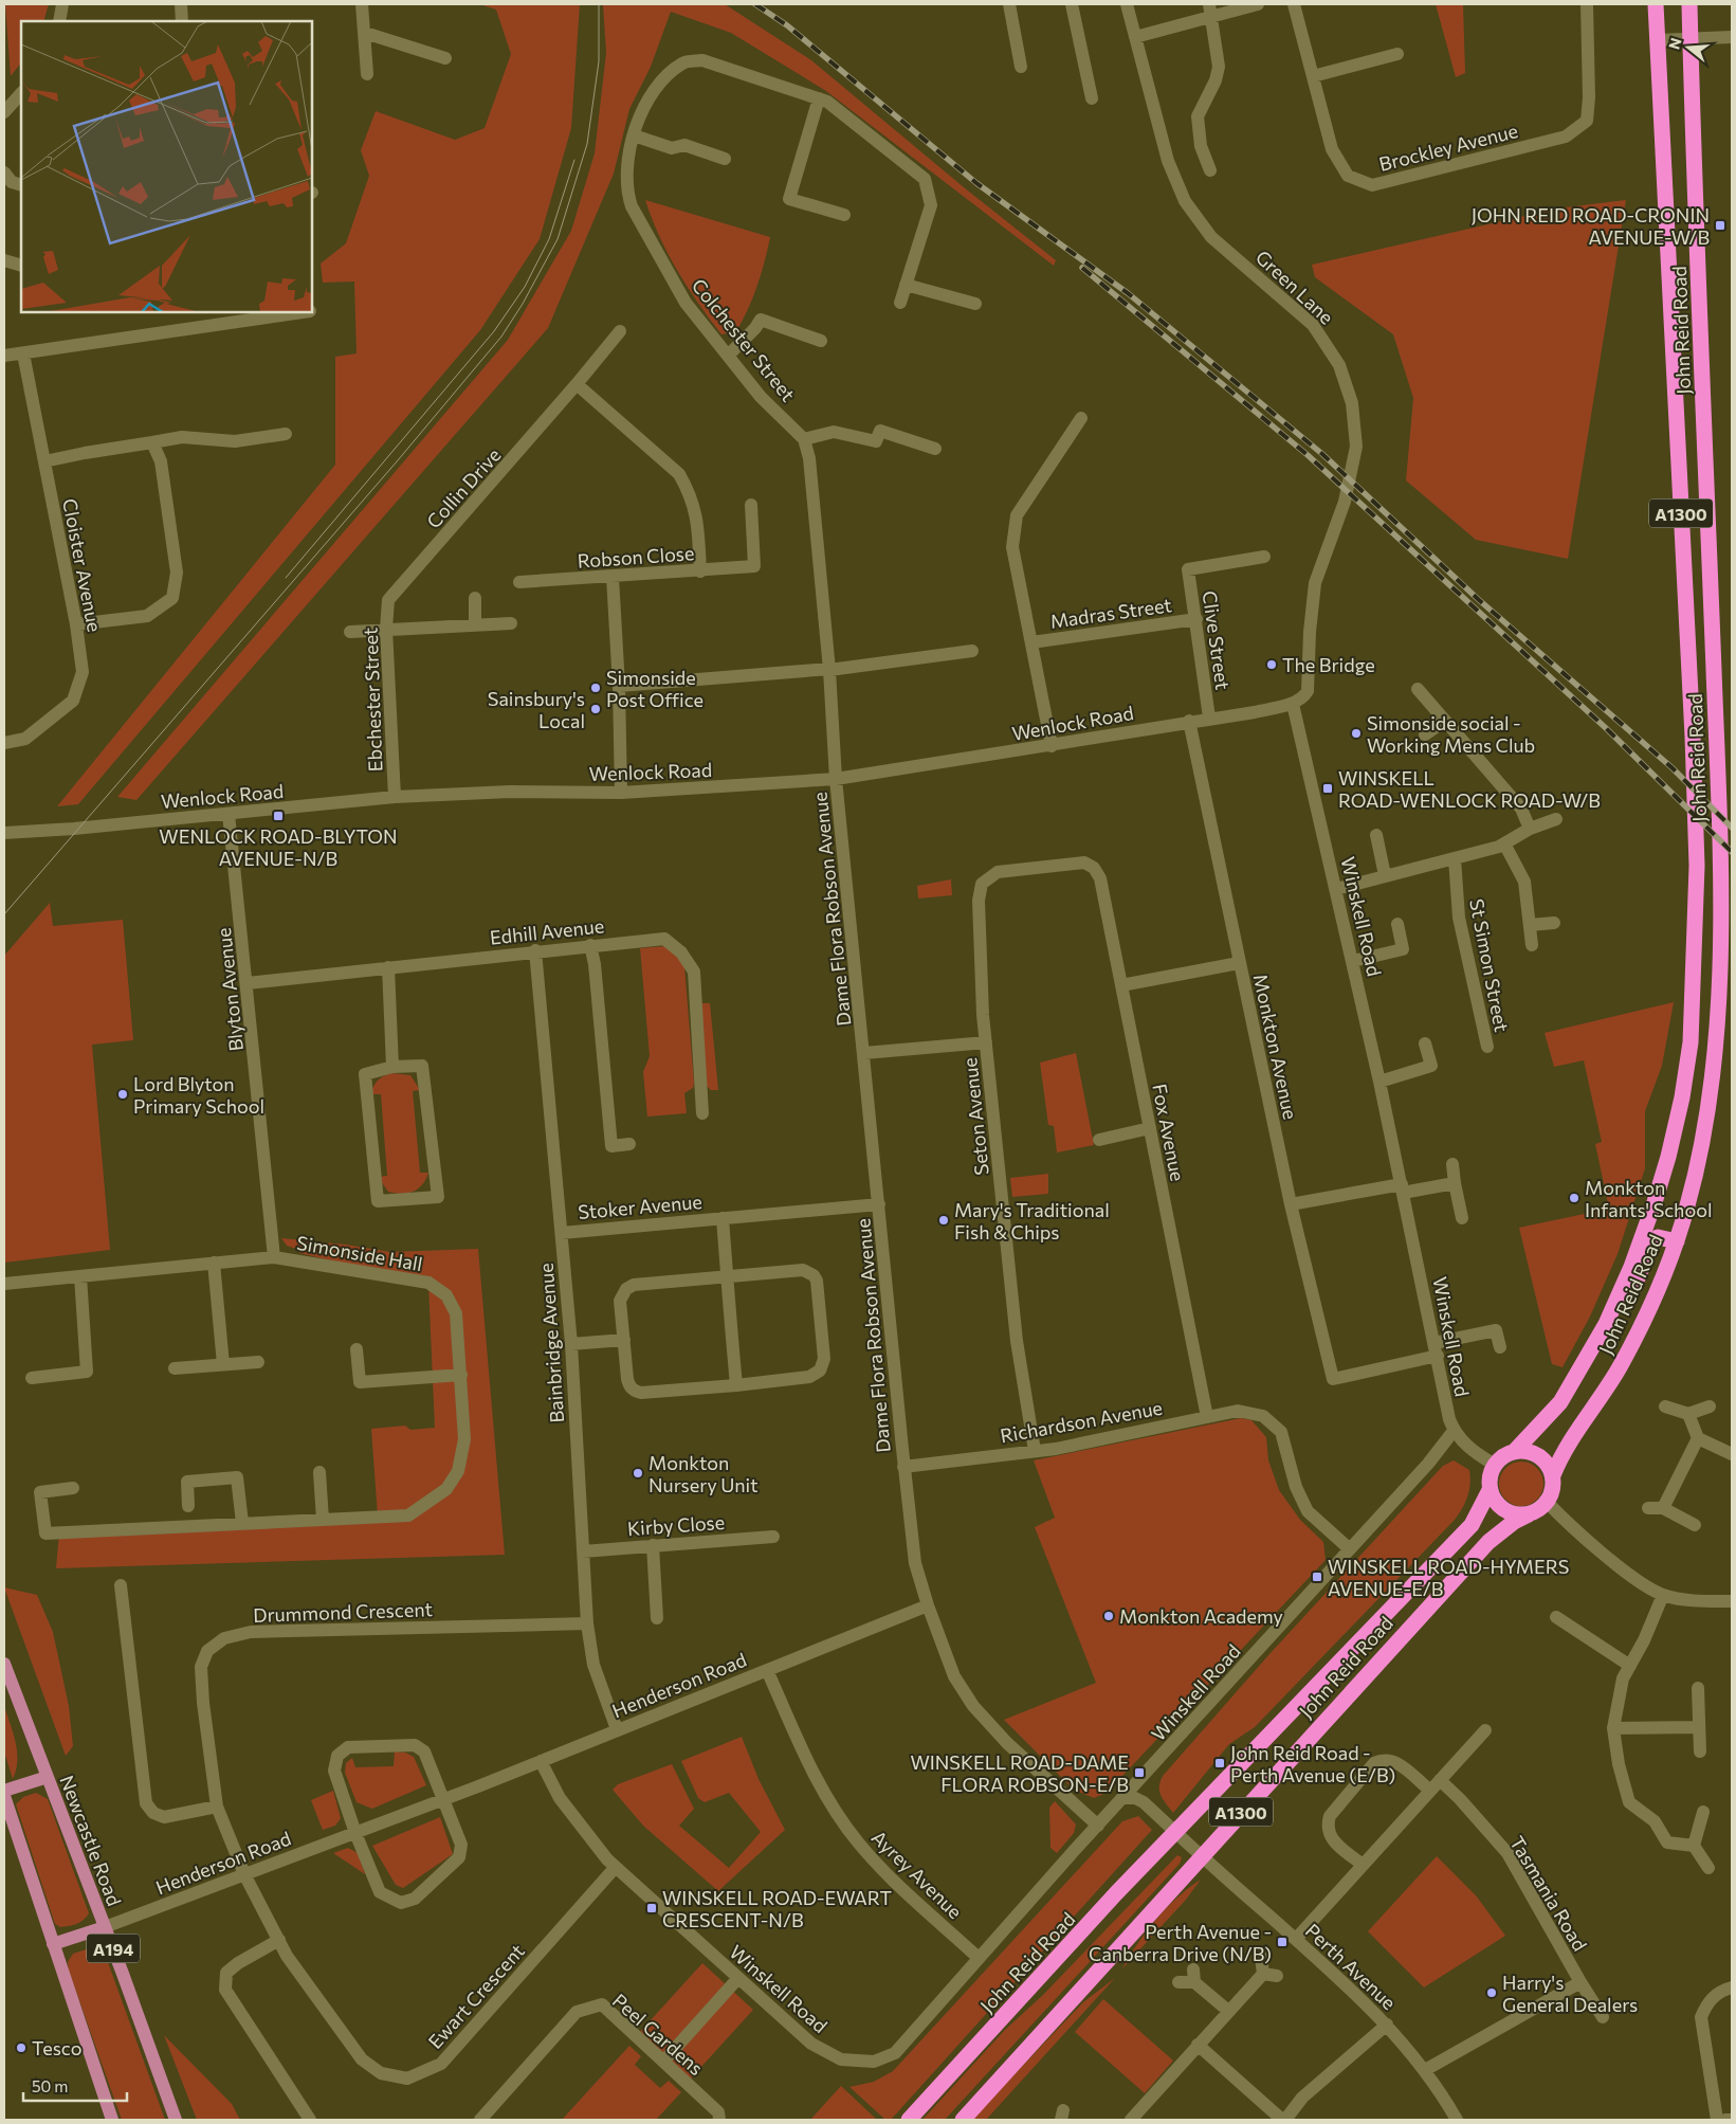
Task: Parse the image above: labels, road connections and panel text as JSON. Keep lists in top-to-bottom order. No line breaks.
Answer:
{"streets":{"highway":["John Reid Road","A1300"],"main road":["Newcastle Road","A194"],"street":["Brockley Avenue","Green Lane","Colchester Street","Collin Drive","Robson Close","Cloister Avenue","Madras Street","Clive Street","Ebchester Street","Wenlock Road","Dame Flora Robson Avenue","Winskell Road","Edhill Avenue","St Simon Street","Blyton Avenue","Monkton Avenue","Seton Avenue","Fox Avenue","Stoker Avenue","Simonside Hall","Bainbridge Avenue","Richardson Avenue","Kirby Close","Drummond Crescent","Henderson Road","Ayrey Avenue","Tasmania Road","Perth Avenue","Ewart Crescent","Peel Gardens"]},"crossings":[["Green Lane","Wenlock Road"],["Green Lane","Winskell Road"],["John Reid Road","A1300"],["John Reid Road","Perth Avenue"],["Collin Drive","Ebchester Street"],["A1300","Perth Avenue"],["Madras Street","Clive Street"],["Clive Street","Wenlock Road"],["Ebchester Street","Wenlock Road"],["Wenlock Road","Dame Flora Robson Avenue"],["Wenlock Road","Winskell Road"],["Wenlock Road","Blyton Avenue"],["Wenlock Road","Monkton Avenue"],["Dame Flora Robson Avenue","Winskell Road"],["Dame Flora Robson Avenue","Stoker Avenue"],["Dame Flora Robson Avenue","Richardson Avenue"],["Dame Flora Robson Avenue","Henderson Road"],["Winskell Road","Monkton Avenue"],["Winskell Road","Richardson Avenue"],["Winskell Road","Henderson Road"],["Winskell Road","Ayrey Avenue"],["Winskell Road","Ewart Crescent"],["Edhill Avenue","Blyton Avenue"],["Edhill Avenue","Bainbridge Avenue"],["Blyton Avenue","Simonside Hall"],["Seton Avenue","Fox Avenue"],["Seton Avenue","Richardson Avenue"],["Fox Avenue","Richardson Avenue"],["Stoker Avenue","Bainbridge Avenue"],["Bainbridge Avenue","Kirby Close"],["Bainbridge Avenue","Drummond Crescent"],["Bainbridge Avenue","Henderson Road"],["Drummond Crescent","Henderson Road"],["Drummond Crescent","Ewart Crescent"],["Henderson Road","Newcastle Road"],["Henderson Road","Ayrey Avenue"],["Henderson Road","A194"],["Henderson Road","Ewart Crescent"],["Newcastle Road","A194"]],"places":{"transit":["JOHN REID ROAD-CRONIN AVENUE-W/B","WINSKELL ROAD-WENLOCK ROAD-W/B","WENLOCK ROAD-BLYTON AVENUE-N/B","WINSKELL ROAD-HYMERS AVENUE-E/B","John Reid Road - Perth Avenue (E/B)","WINSKELL ROAD-DAME FLORA ROBSON-E/B","WINSKELL ROAD-EWART CRESCENT-N/B","Perth Avenue - Canberra Drive (N/B)"],"other":["The Bridge","Simonside Post Office","Sainsbury's Local","Simonside social - Working Mens Club","Lord Blyton Primary School","Monkton Infants' School","Mary's Traditional Fish & Chips","Monkton Nursery Unit","Monkton Academy","Harry's General Dealers","Tesco"]},"scale_bar":"50 m","north":"left"}
